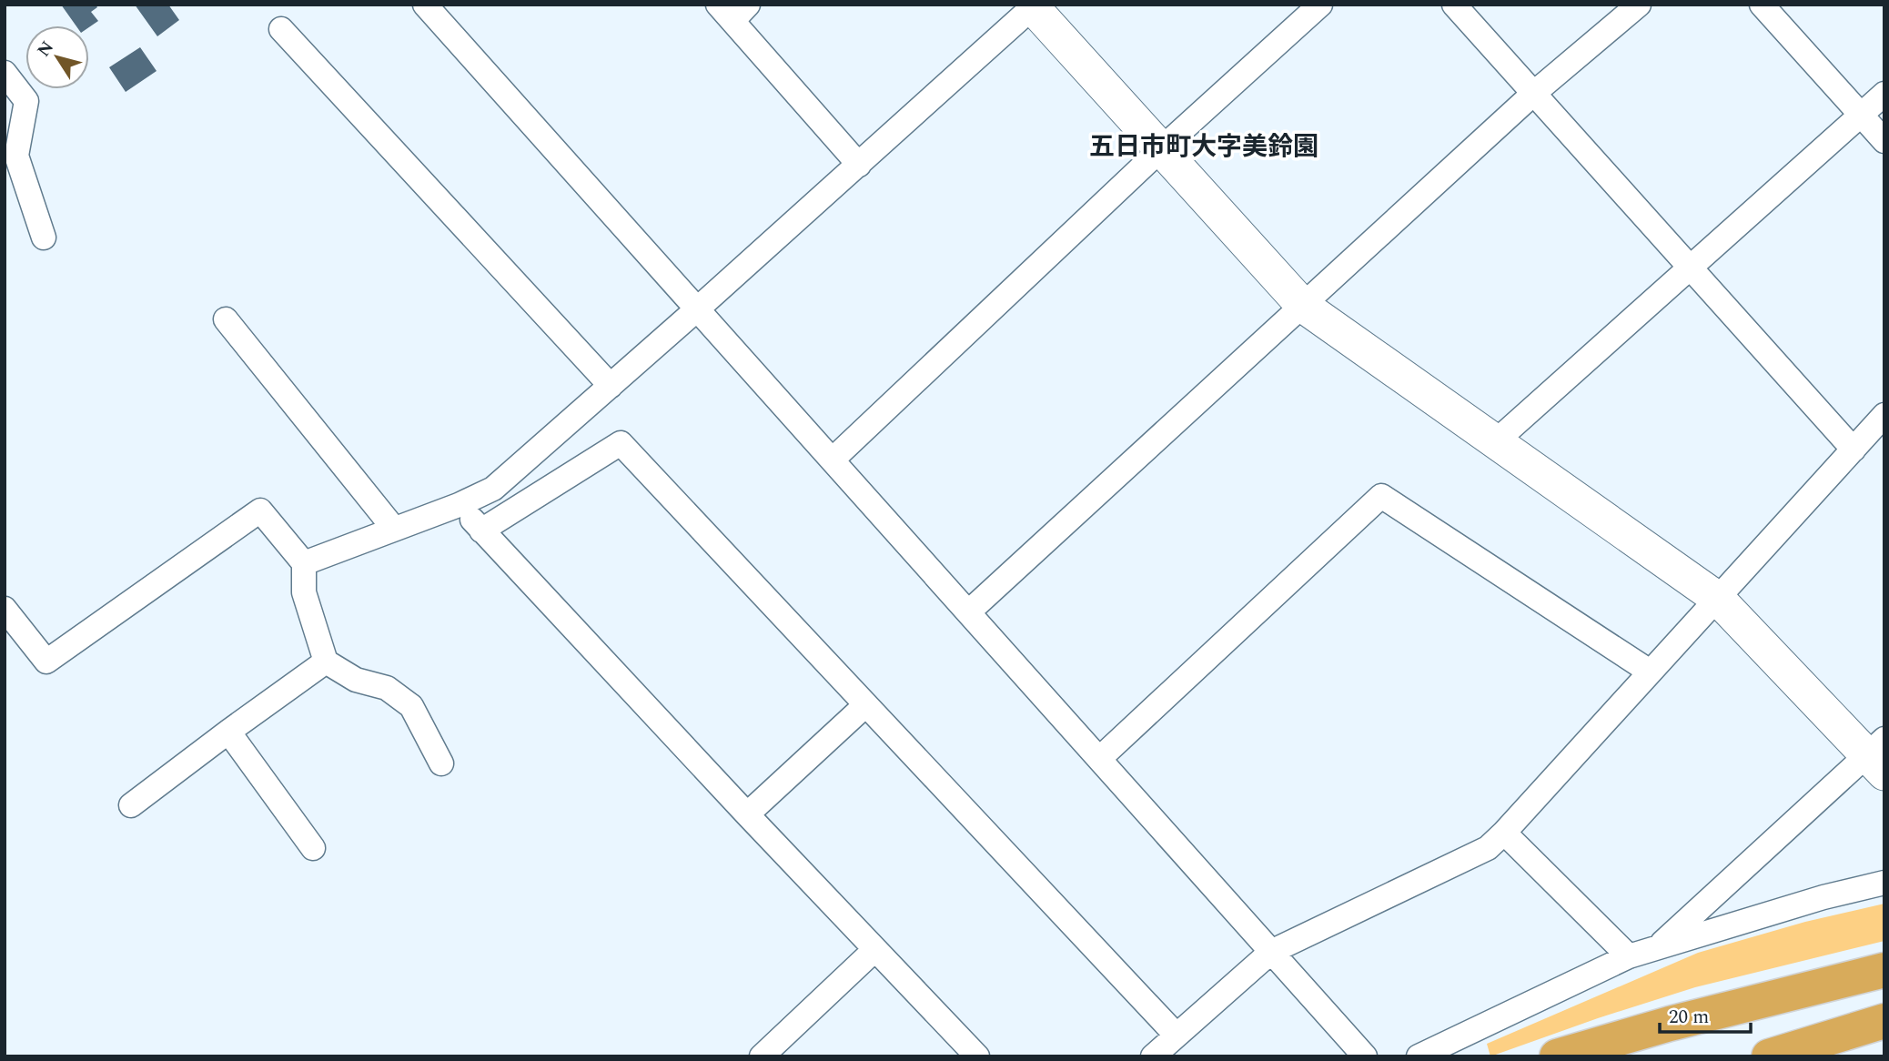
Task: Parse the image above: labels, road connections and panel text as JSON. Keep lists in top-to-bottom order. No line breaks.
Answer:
{"districts":["五日市町大字美鈴園"],"scale_bar":"20 m","north":"top left"}
